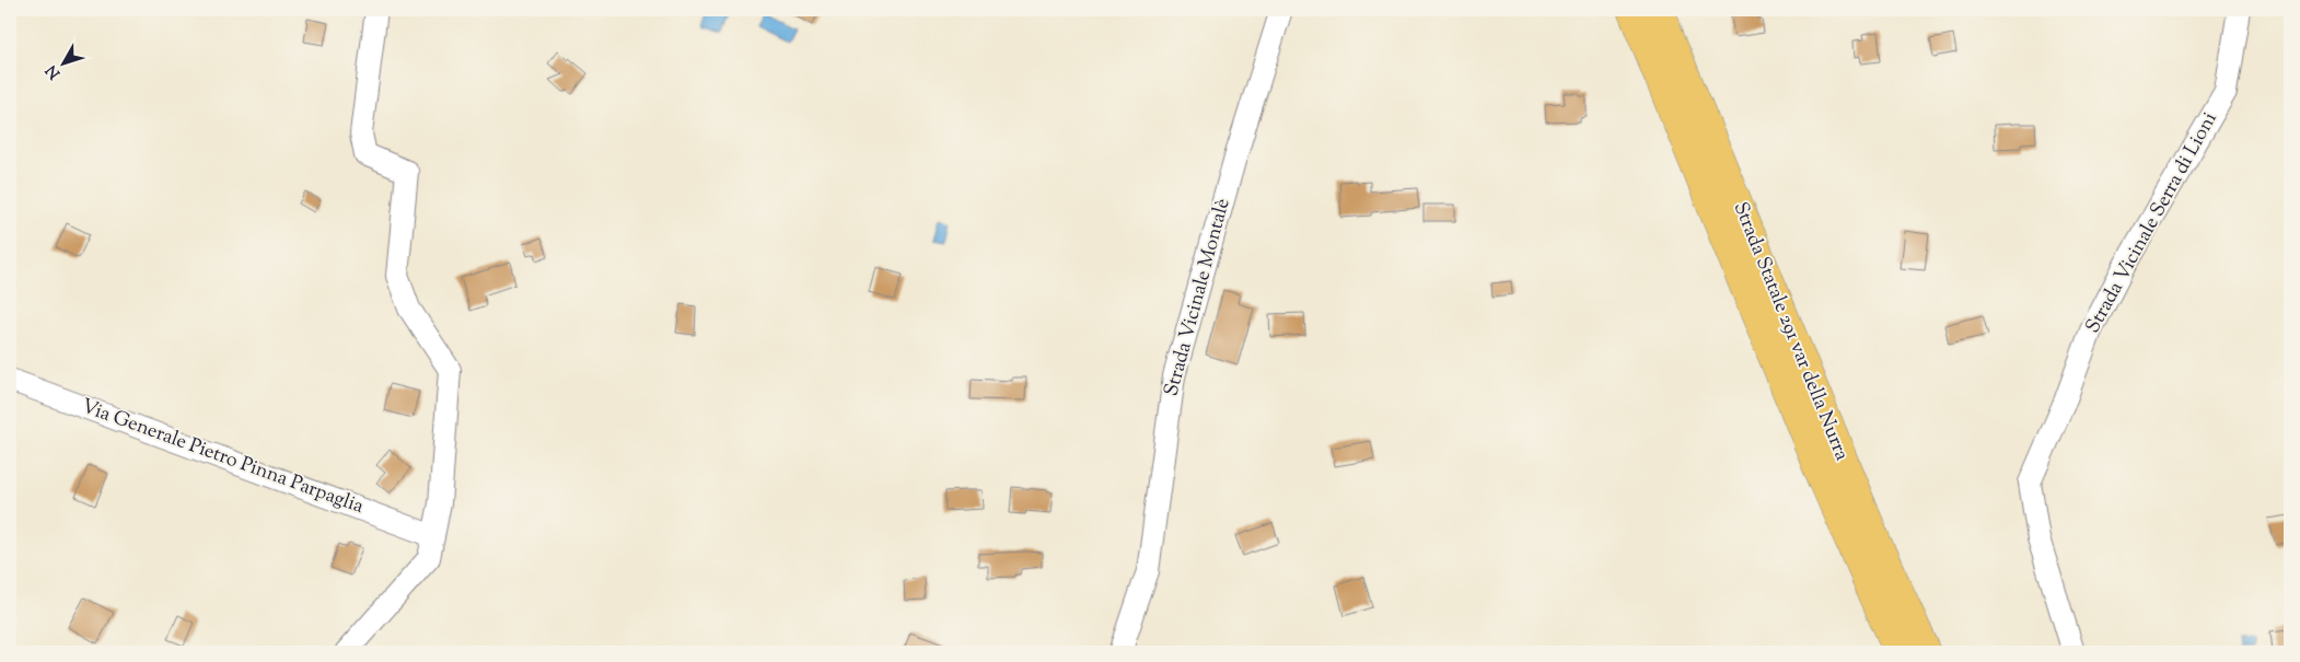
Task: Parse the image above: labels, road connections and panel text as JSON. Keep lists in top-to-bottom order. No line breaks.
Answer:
{"streets":{"highway":["Strada Statale 291 var della Nurra"],"street":["Strada Vicinale Serra di Lioni","Strada Vicinale Montalè","Via Generale Pietro Pinna Parpaglia"]},"north":"bottom left"}
